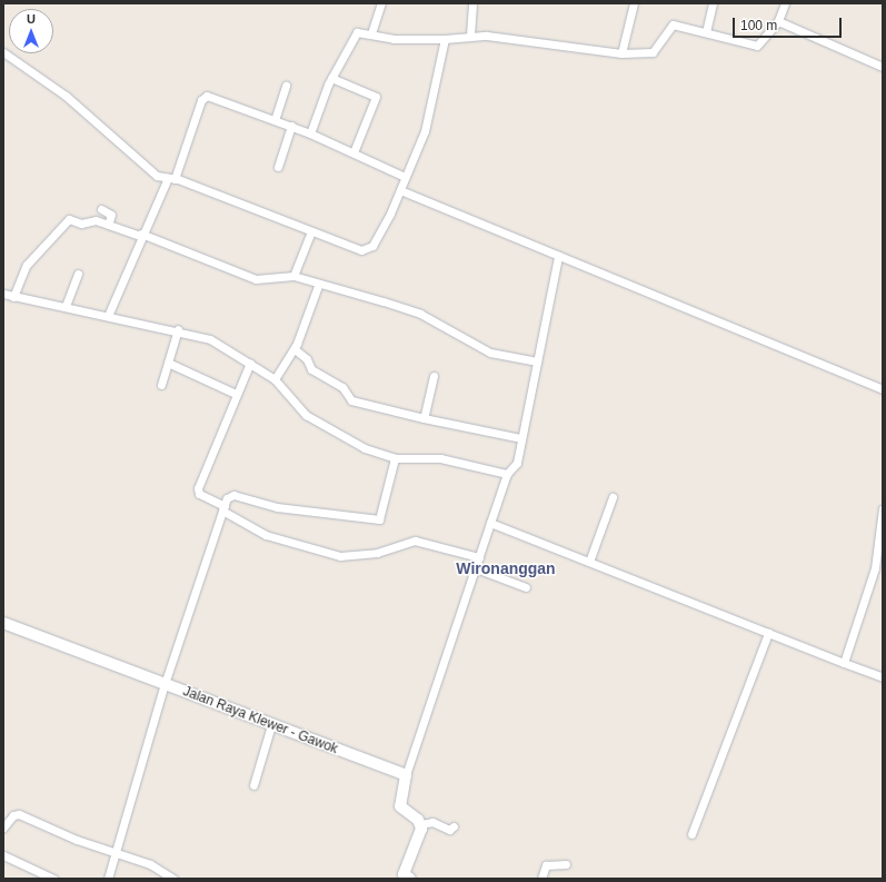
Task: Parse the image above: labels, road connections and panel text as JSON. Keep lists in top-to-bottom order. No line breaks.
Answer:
{"streets":{"main road":["Jalan Raya Klewer - Gawok"]},"districts":["Wironanggan"],"scale_bar":"100 m","north":"top"}
